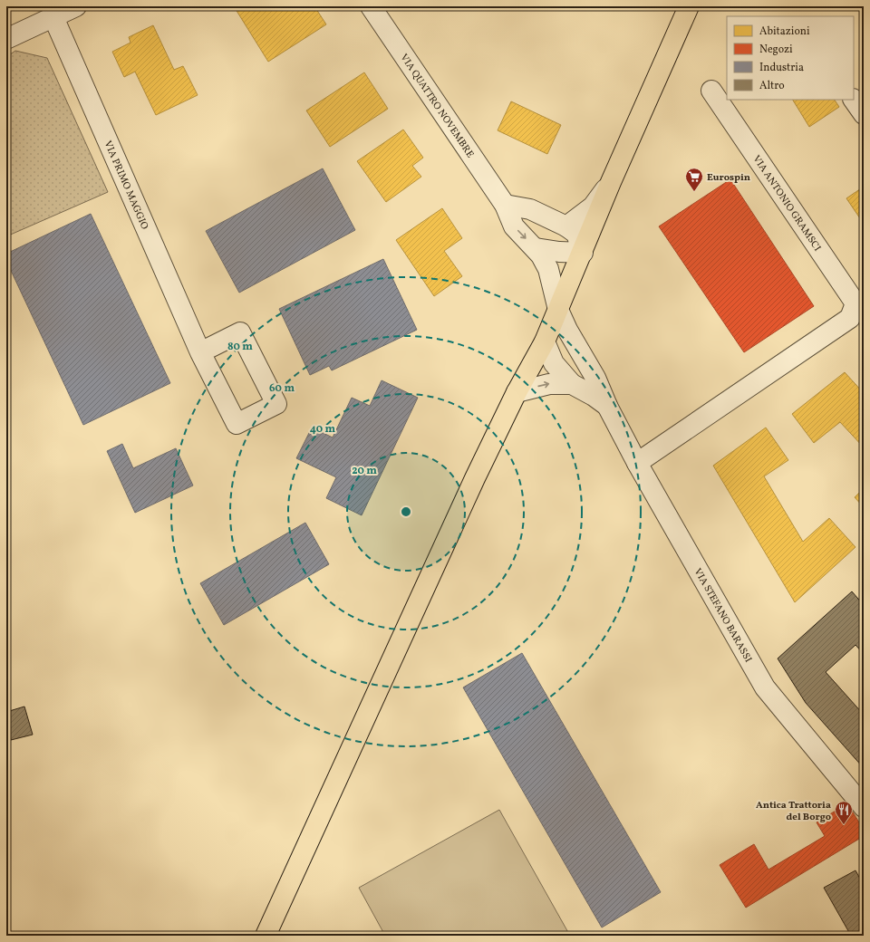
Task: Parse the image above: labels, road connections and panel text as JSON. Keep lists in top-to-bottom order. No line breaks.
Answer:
{"streets":{"street":["VIA QUATTRO NOVEMBRE","VIA PRIMO MAGGIO","VIA ANTONIO GRAMSCI","VIA STEFANO BARASSI"]},"crossings":[["VIA QUATTRO NOVEMBRE","VIA STEFANO BARASSI"],["VIA ANTONIO GRAMSCI","VIA STEFANO BARASSI"]],"places":{"supermarket":["Eurospin"],"restaurant":["Antica Trattoria del Borgo"]},"legend":["Abitazioni","Negozi","Industria","Altro"],"rings":["80 m","60 m","40 m","20 m"]}
